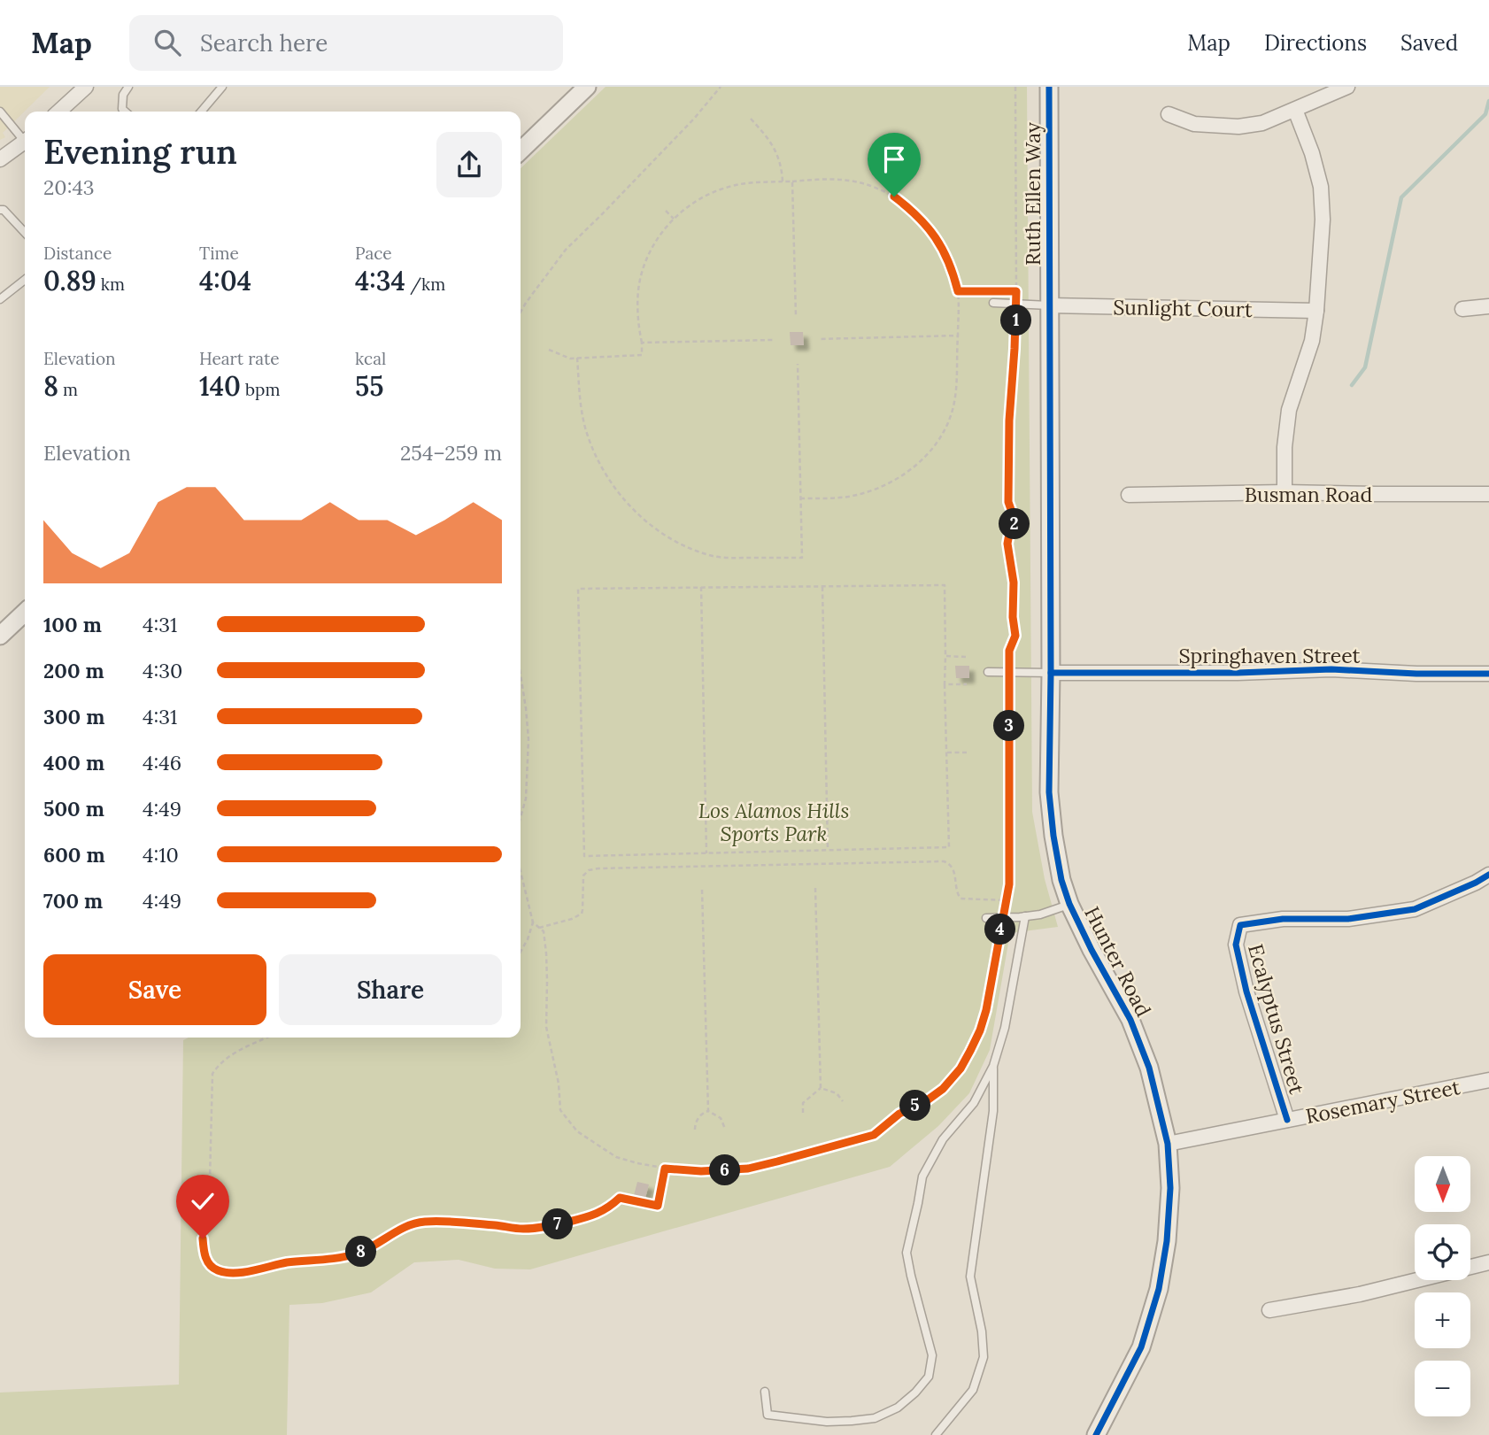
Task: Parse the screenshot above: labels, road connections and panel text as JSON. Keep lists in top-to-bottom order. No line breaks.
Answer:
{"streets":{"street":["Ruth Ellen Way","Sunlight Court","Busman Road","Springhaven Street","Hunter Road","Ecalyptus Street","Rosemary Street"]},"crossings":[["Ruth Ellen Way","Sunlight Court"],["Ruth Ellen Way","Springhaven Street"],["Ruth Ellen Way","Hunter Road"],["Springhaven Street","Hunter Road"],["Hunter Road","Rosemary Street"],["Ecalyptus Street","Rosemary Street"]],"parks":["Los Alamos Hills Sports Park"],"north":"bottom","page":{"header":"Map","search":"Search here","nav":["Map","Directions","Saved"],"heading":["Evening run","20:43"],"stats":[["Distance","0.89 km"],["Time","4:04"],["Pace","4:34 /km"],["Elevation","8 m"],["Heart rate","140 bpm"],["kcal","55"]],"pins":["1","2","3","4","5","6","7","8"],"chart":["Elevation","254–259 m"],"list":[{"name":"100 m","note":"4:31"},{"name":"200 m","note":"4:30"},{"name":"300 m","note":"4:31"},{"name":"400 m","note":"4:46"},{"name":"500 m","note":"4:49"},{"name":"600 m","note":"4:10"},{"name":"700 m","note":"4:49"}],"buttons":["Save","Share"],"map_buttons":["+","−"]}}
